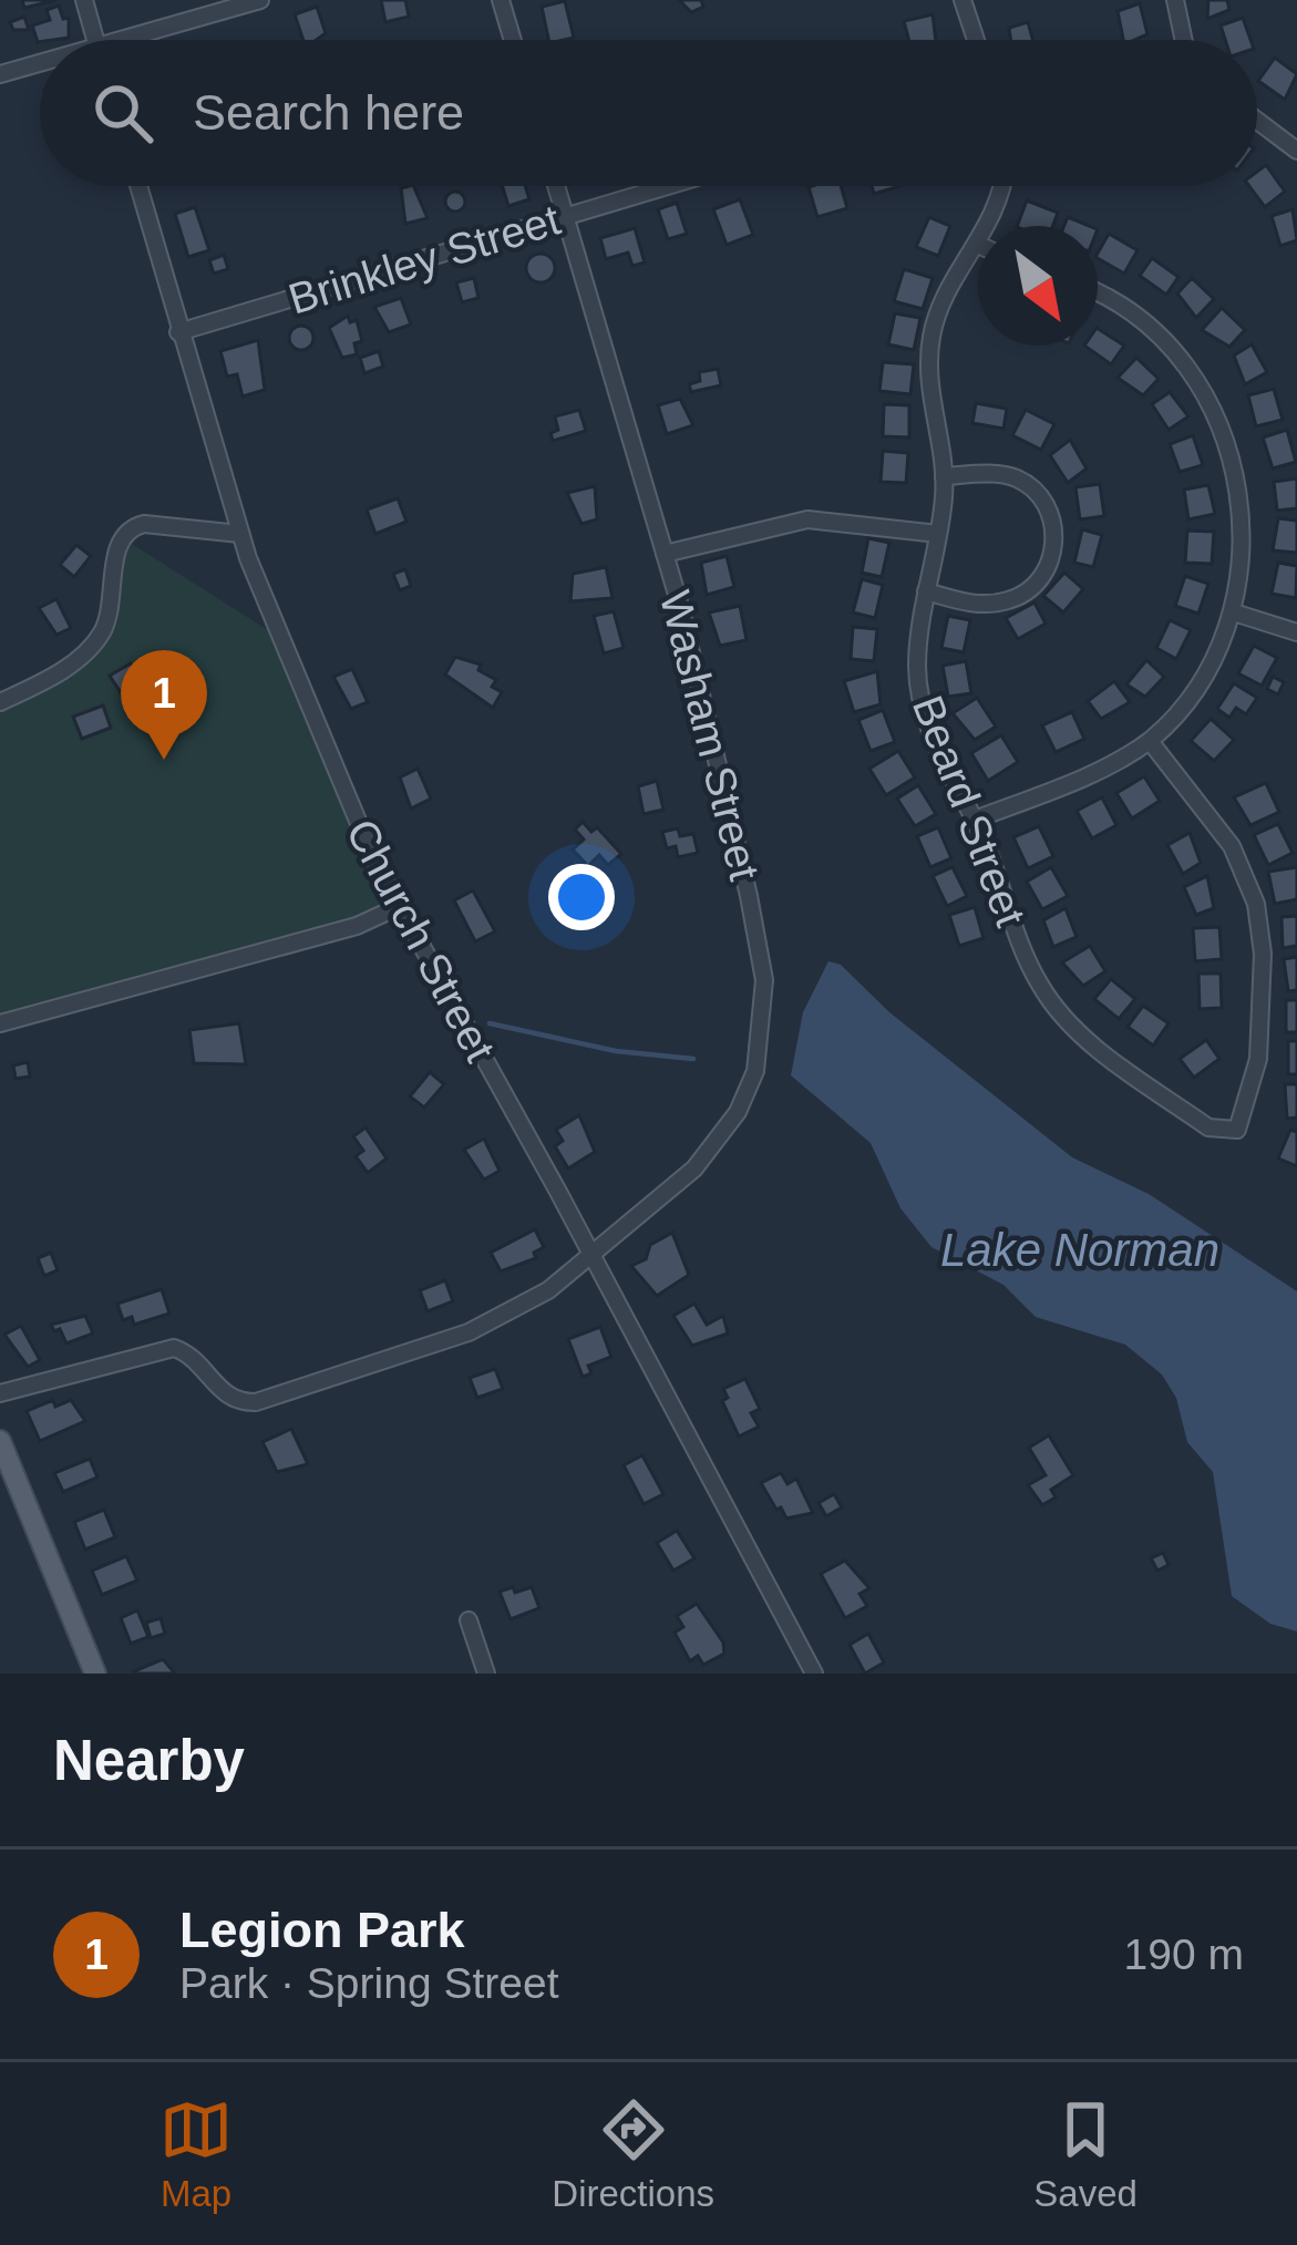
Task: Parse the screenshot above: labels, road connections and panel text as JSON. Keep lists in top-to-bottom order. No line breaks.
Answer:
{"streets":{"street":["Brinkley Street","Washam Street","Beard Street","Church Street"]},"crossings":[["Brinkley Street","Washam Street"],["Brinkley Street","Church Street"],["Washam Street","Church Street"]],"water":["Lake Norman"],"north":"bottom right","page":{"search":"Search here","pins":"1","heading":"Nearby","list":[{"mark":"1","name":"Legion Park","note":"Park · Spring Street","value":"190 m"}],"nav":["Map","Directions","Saved"]}}
